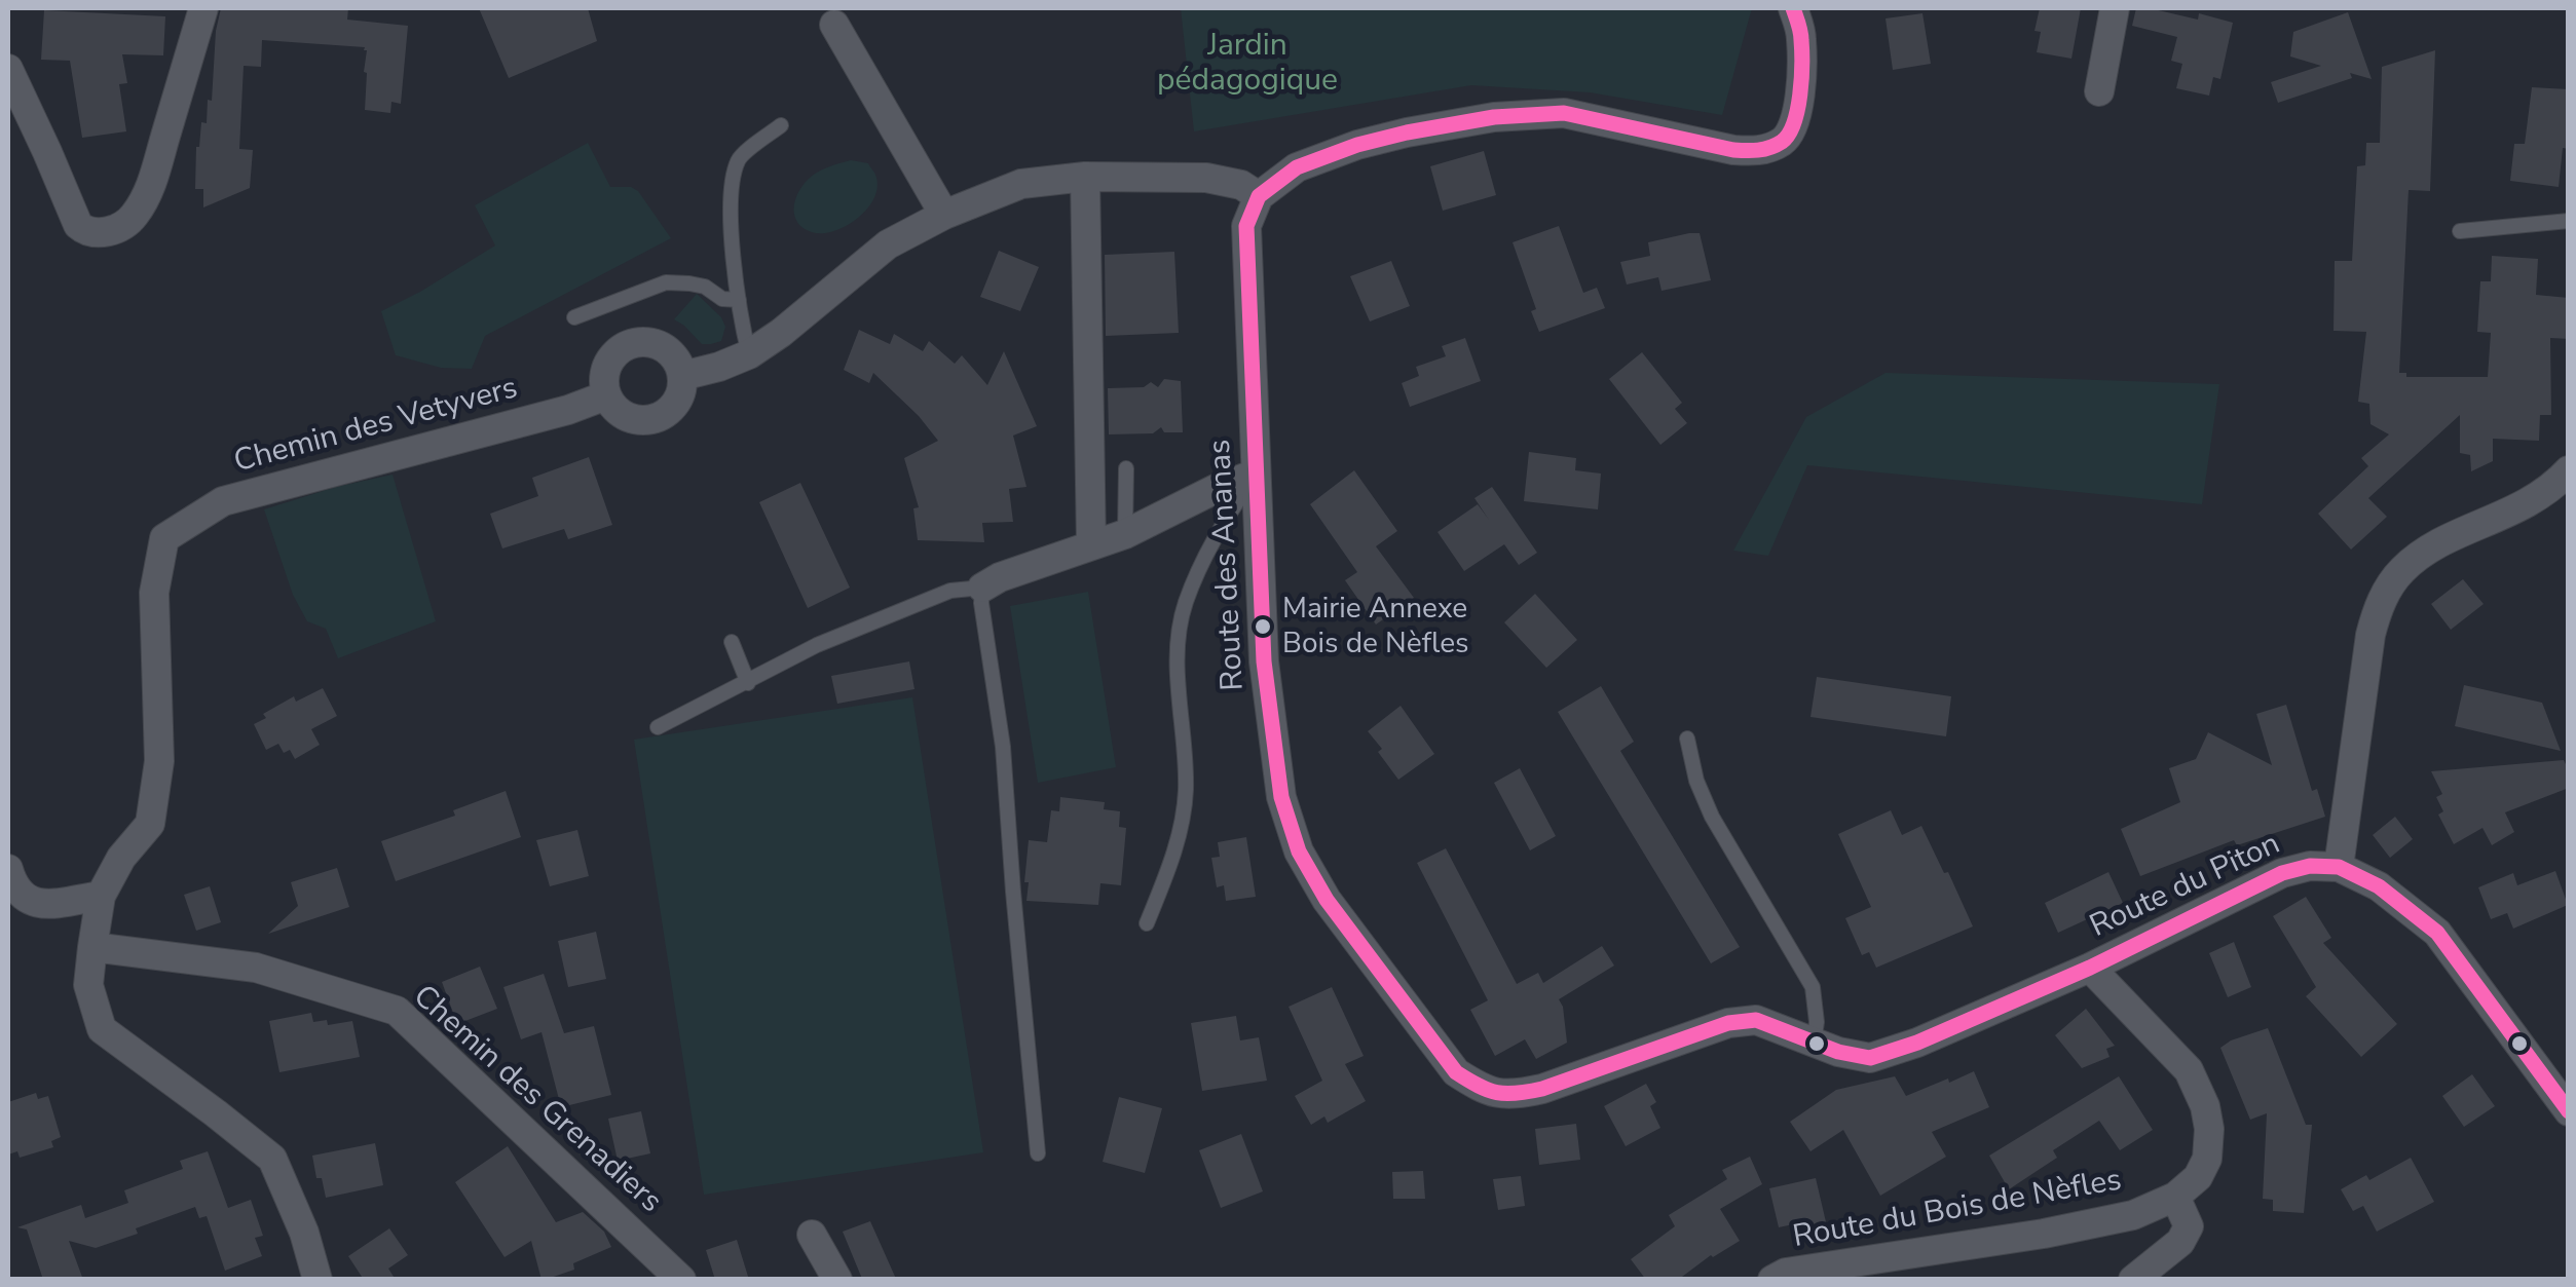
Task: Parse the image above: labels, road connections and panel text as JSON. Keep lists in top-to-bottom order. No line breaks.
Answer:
{"streets":{"street":["Chemin des Vetyvers","Route des Ananas","Route du Piton","Chemin des Grenadiers","Route du Bois de Nèfles"]},"crossings":[["Route des Ananas","Route du Piton"],["Route des Ananas","Route du Bois de Nèfles"],["Route du Piton","Route du Bois de Nèfles"]],"parks":["Jardin pédagogique"],"places":["Mairie Annexe Bois de Nèfles"]}
